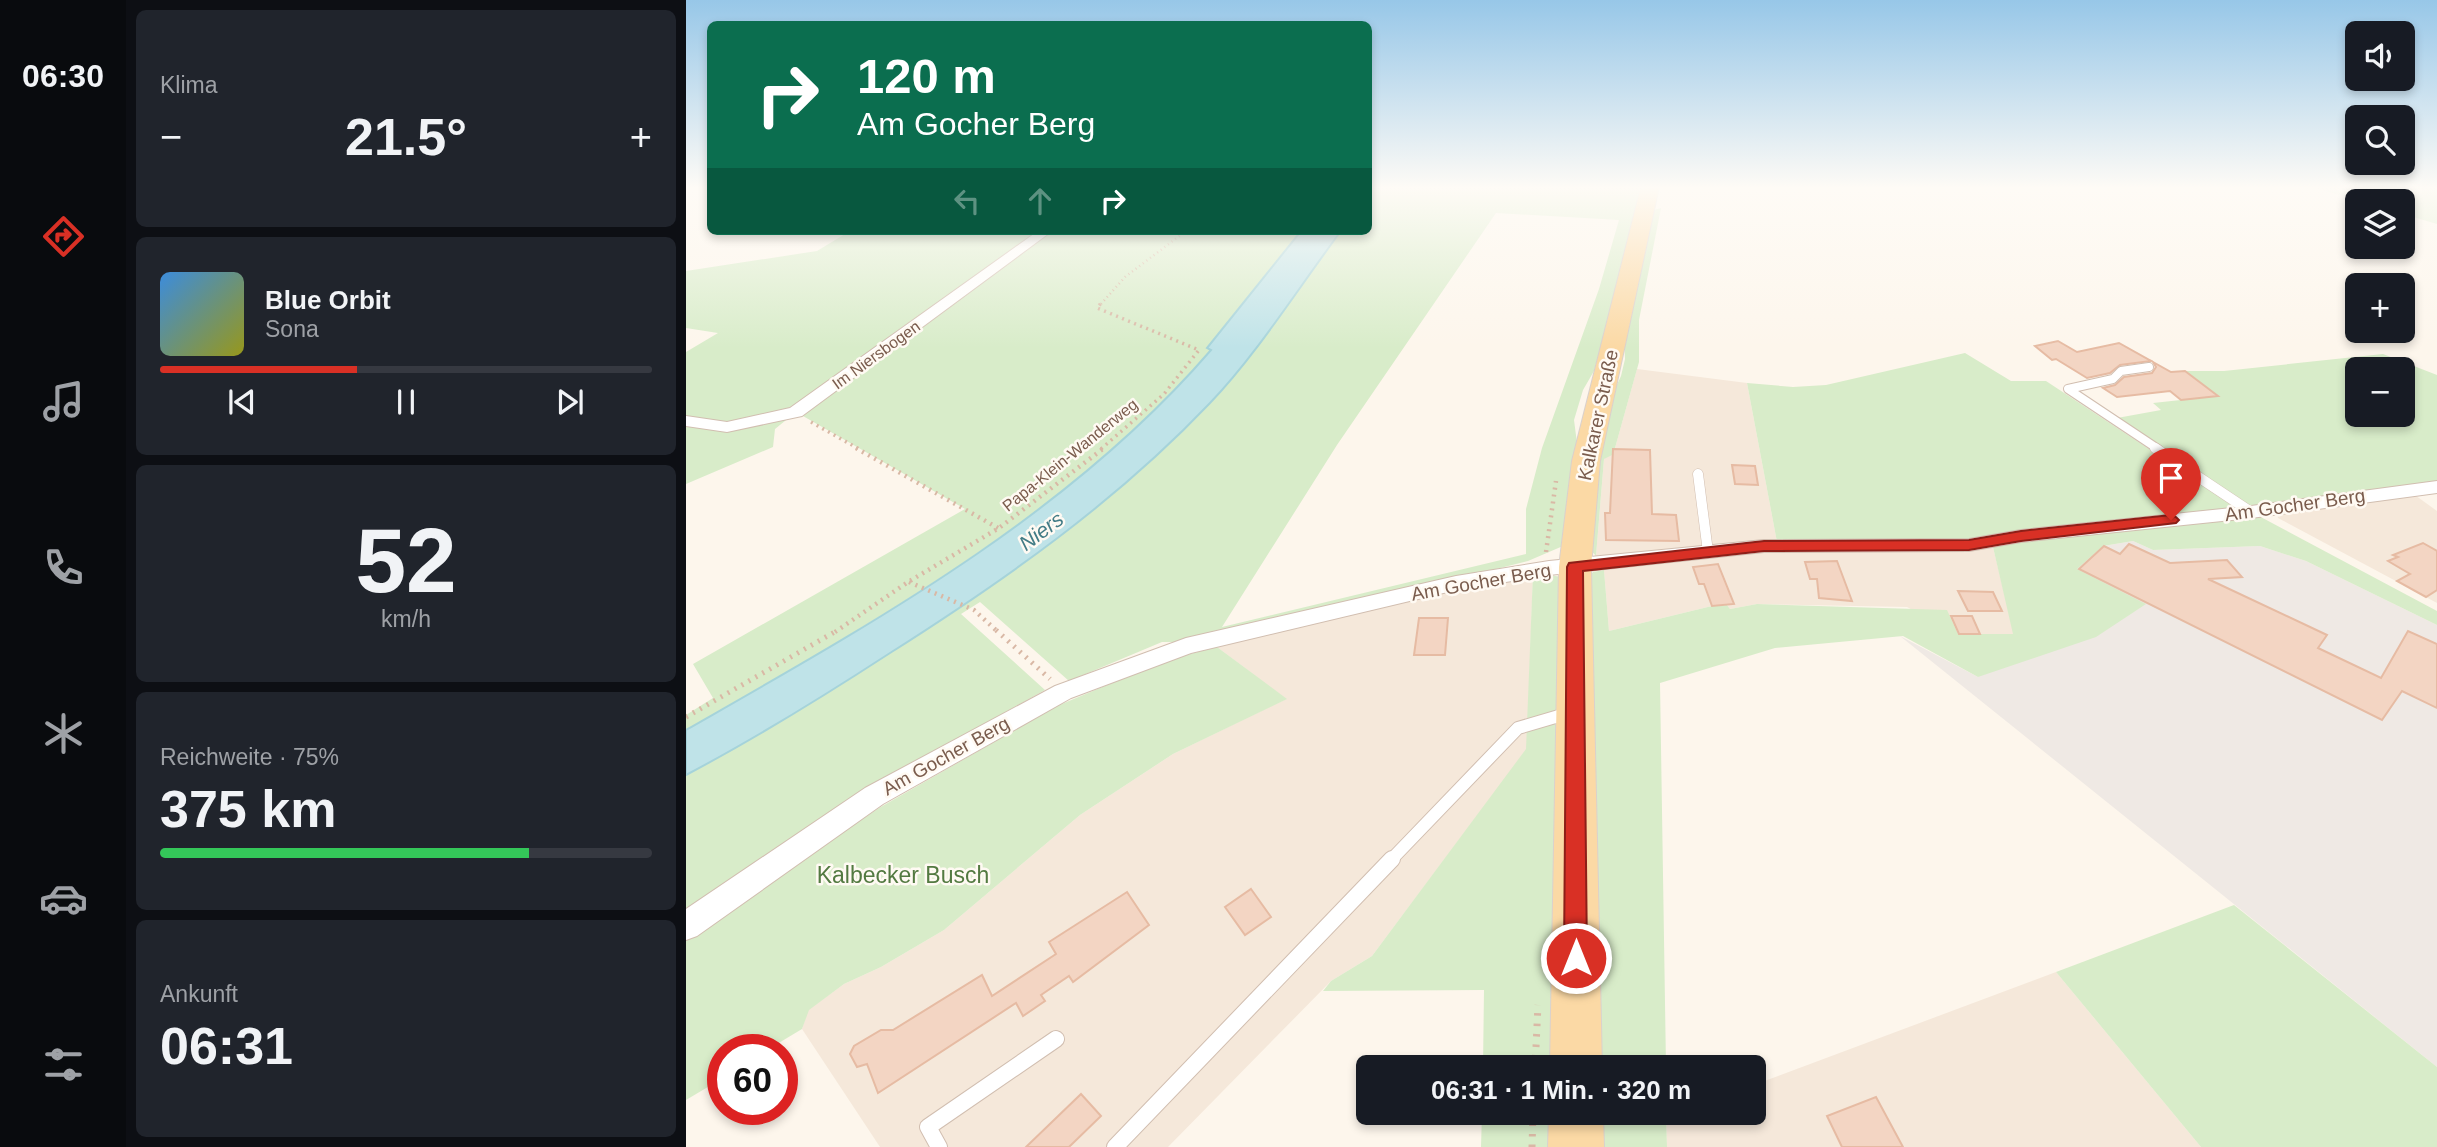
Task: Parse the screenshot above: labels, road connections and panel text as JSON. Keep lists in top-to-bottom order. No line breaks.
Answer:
{"streets":{"main road":["Kalkarer Straße"],"street":["Im Niersbogen","Am Gocher Berg"],"path":["Papa-Klein-Wanderweg"]},"crossings":[["Im Niersbogen","Papa-Klein-Wanderweg"],["Kalkarer Straße","Am Gocher Berg"]],"water":["Niers"],"parks":["Kalbecker Busch"],"page":{"tabs":"06:30","tile":["Klima",["52","km/h"],["Reichweite · 75%","375 km"],["Ankunft","06:31"]],"map_buttons":["+","−"],"turn":["120 m","Am Gocher Berg"],"heat":["−","21.5°","+"],"song":["Blue Orbit","Sona"],"limit":"60","trip":"06:31 · 1 Min. · 320 m"}}
